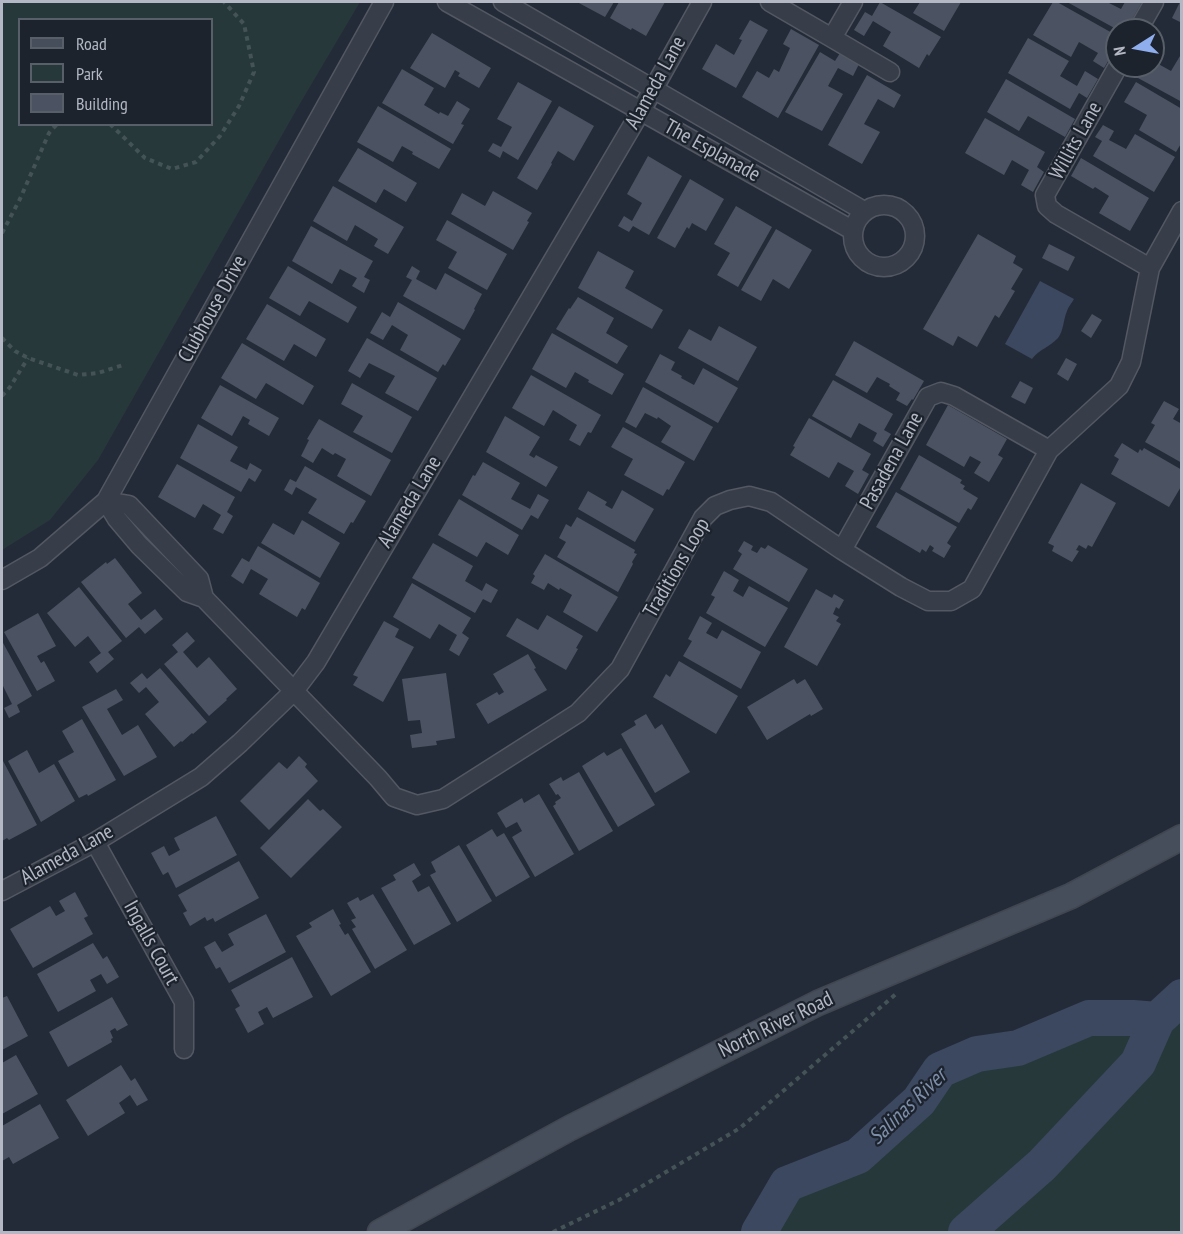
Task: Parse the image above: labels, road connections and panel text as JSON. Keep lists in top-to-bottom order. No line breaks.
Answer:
{"streets":{"main road":["North River Road"],"street":["Alameda Lane","Willits Lane","The Esplanade","Clubhouse Drive","Pasadena Lane","Traditions Loop","Ingalls Court"]},"crossings":[["Alameda Lane","The Esplanade"],["Alameda Lane","Traditions Loop"],["Alameda Lane","Ingalls Court"],["Willits Lane","Traditions Loop"],["Clubhouse Drive","Traditions Loop"],["Pasadena Lane","Traditions Loop"]],"water":["Salinas River"],"legend":["Road","Park","Building"],"north":"left"}
